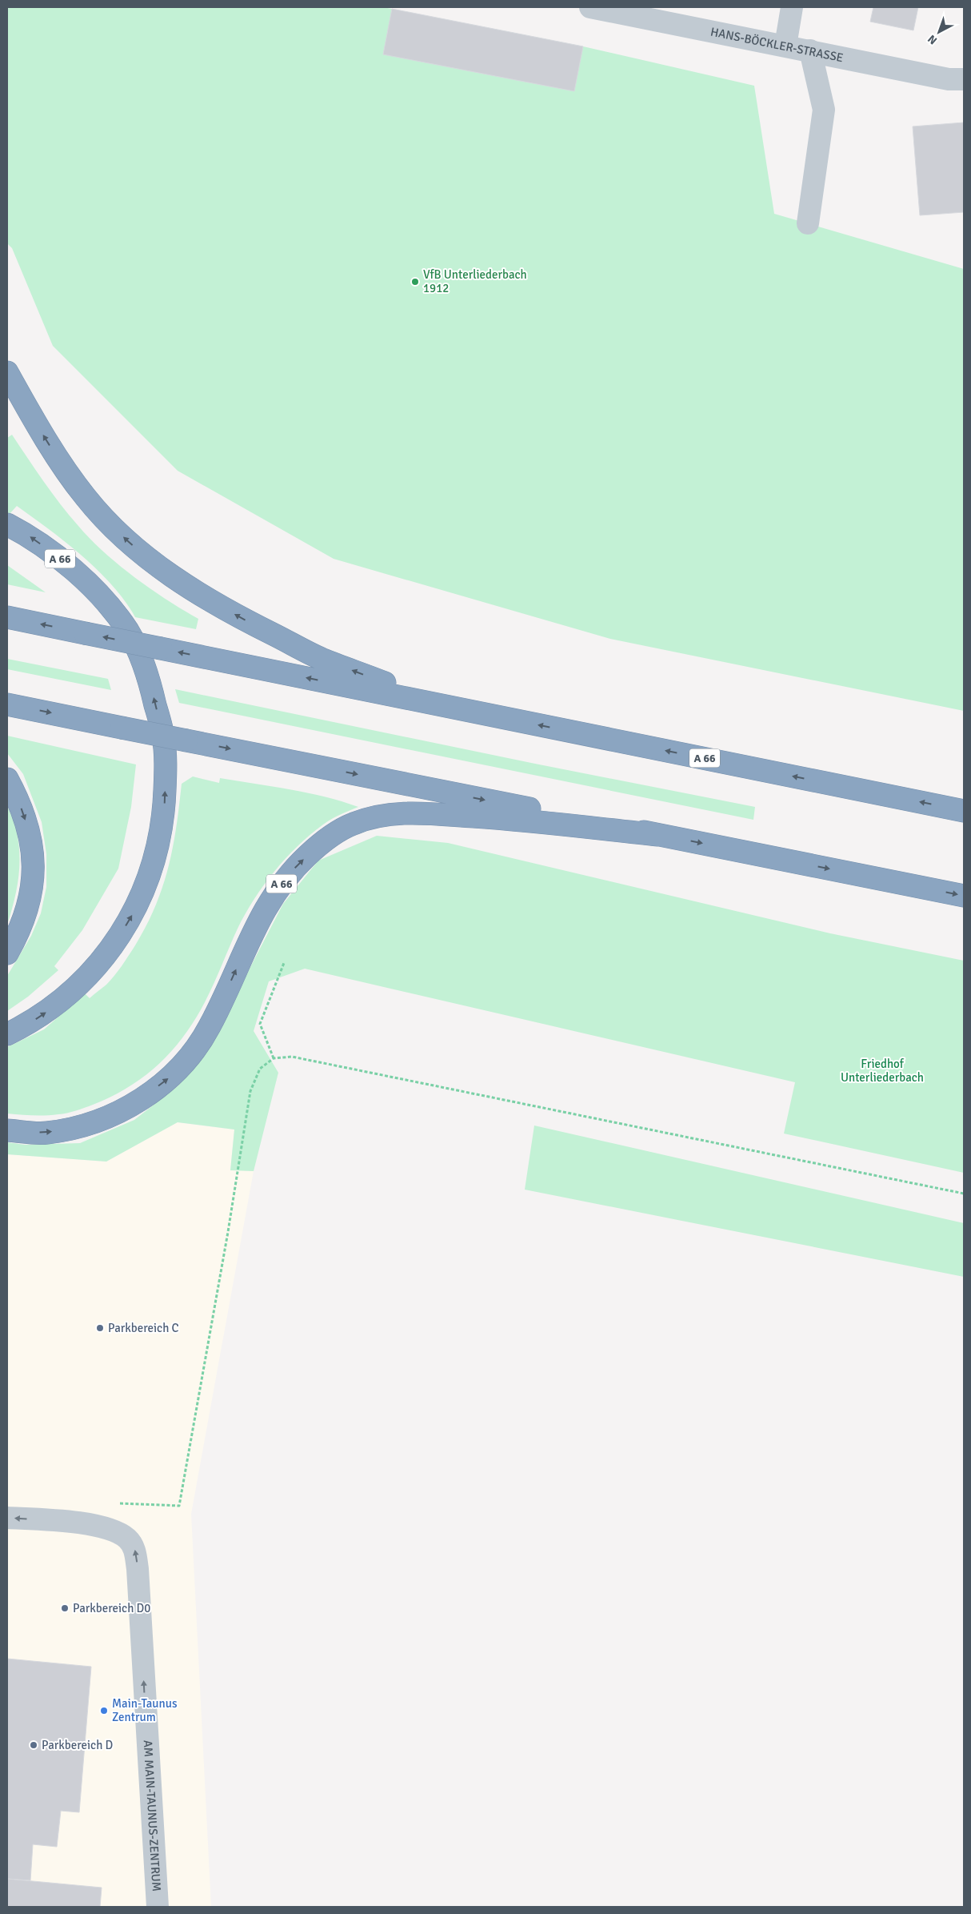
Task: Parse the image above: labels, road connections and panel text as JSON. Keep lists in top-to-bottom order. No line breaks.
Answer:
{"streets":{"highway":["A 66"],"street":["HANS-BÖCKLER-STRASSE","AM MAIN-TAUNUS-ZENTRUM"]},"one_way":["AM MAIN-TAUNUS-ZENTRUM"],"parks":["Friedhof Unterliederbach"],"places":["VfB Unterliederbach 1912","Parkbereich C","Parkbereich D0","Main-Taunus Zentrum","Parkbereich D"],"north":"bottom left"}
